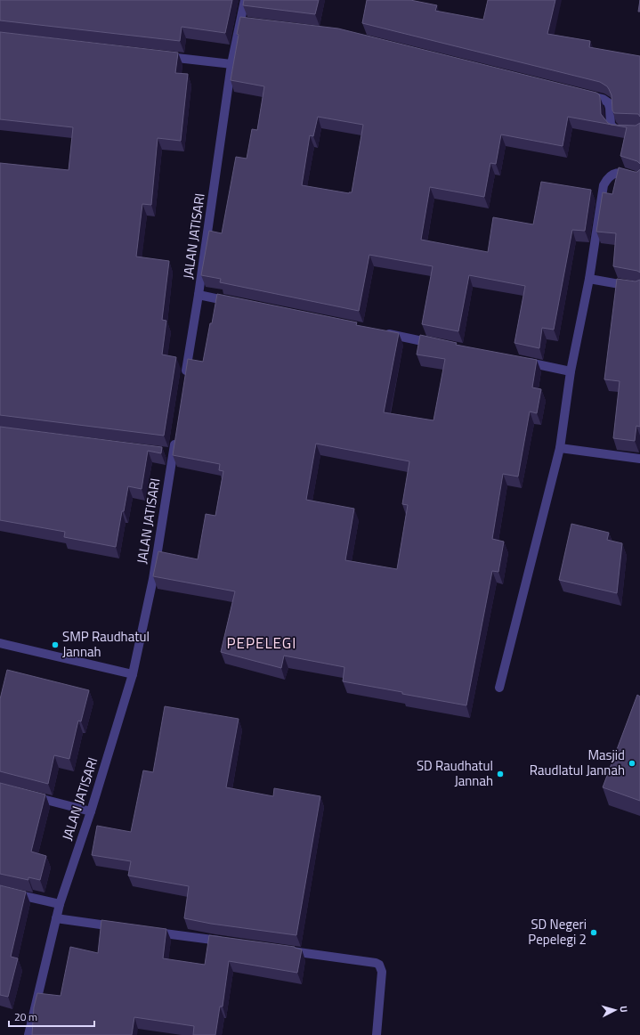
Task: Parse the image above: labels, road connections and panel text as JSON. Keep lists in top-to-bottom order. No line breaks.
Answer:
{"streets":{"street":["JALAN JATISARI"]},"districts":["PEPELEGI"],"places":["SMP Raudhatul Jannah","Masjid Raudlatul Jannah","SD Raudhatul Jannah","SD Negeri Pepelegi 2"],"scale_bar":"20 m","north":"right"}
